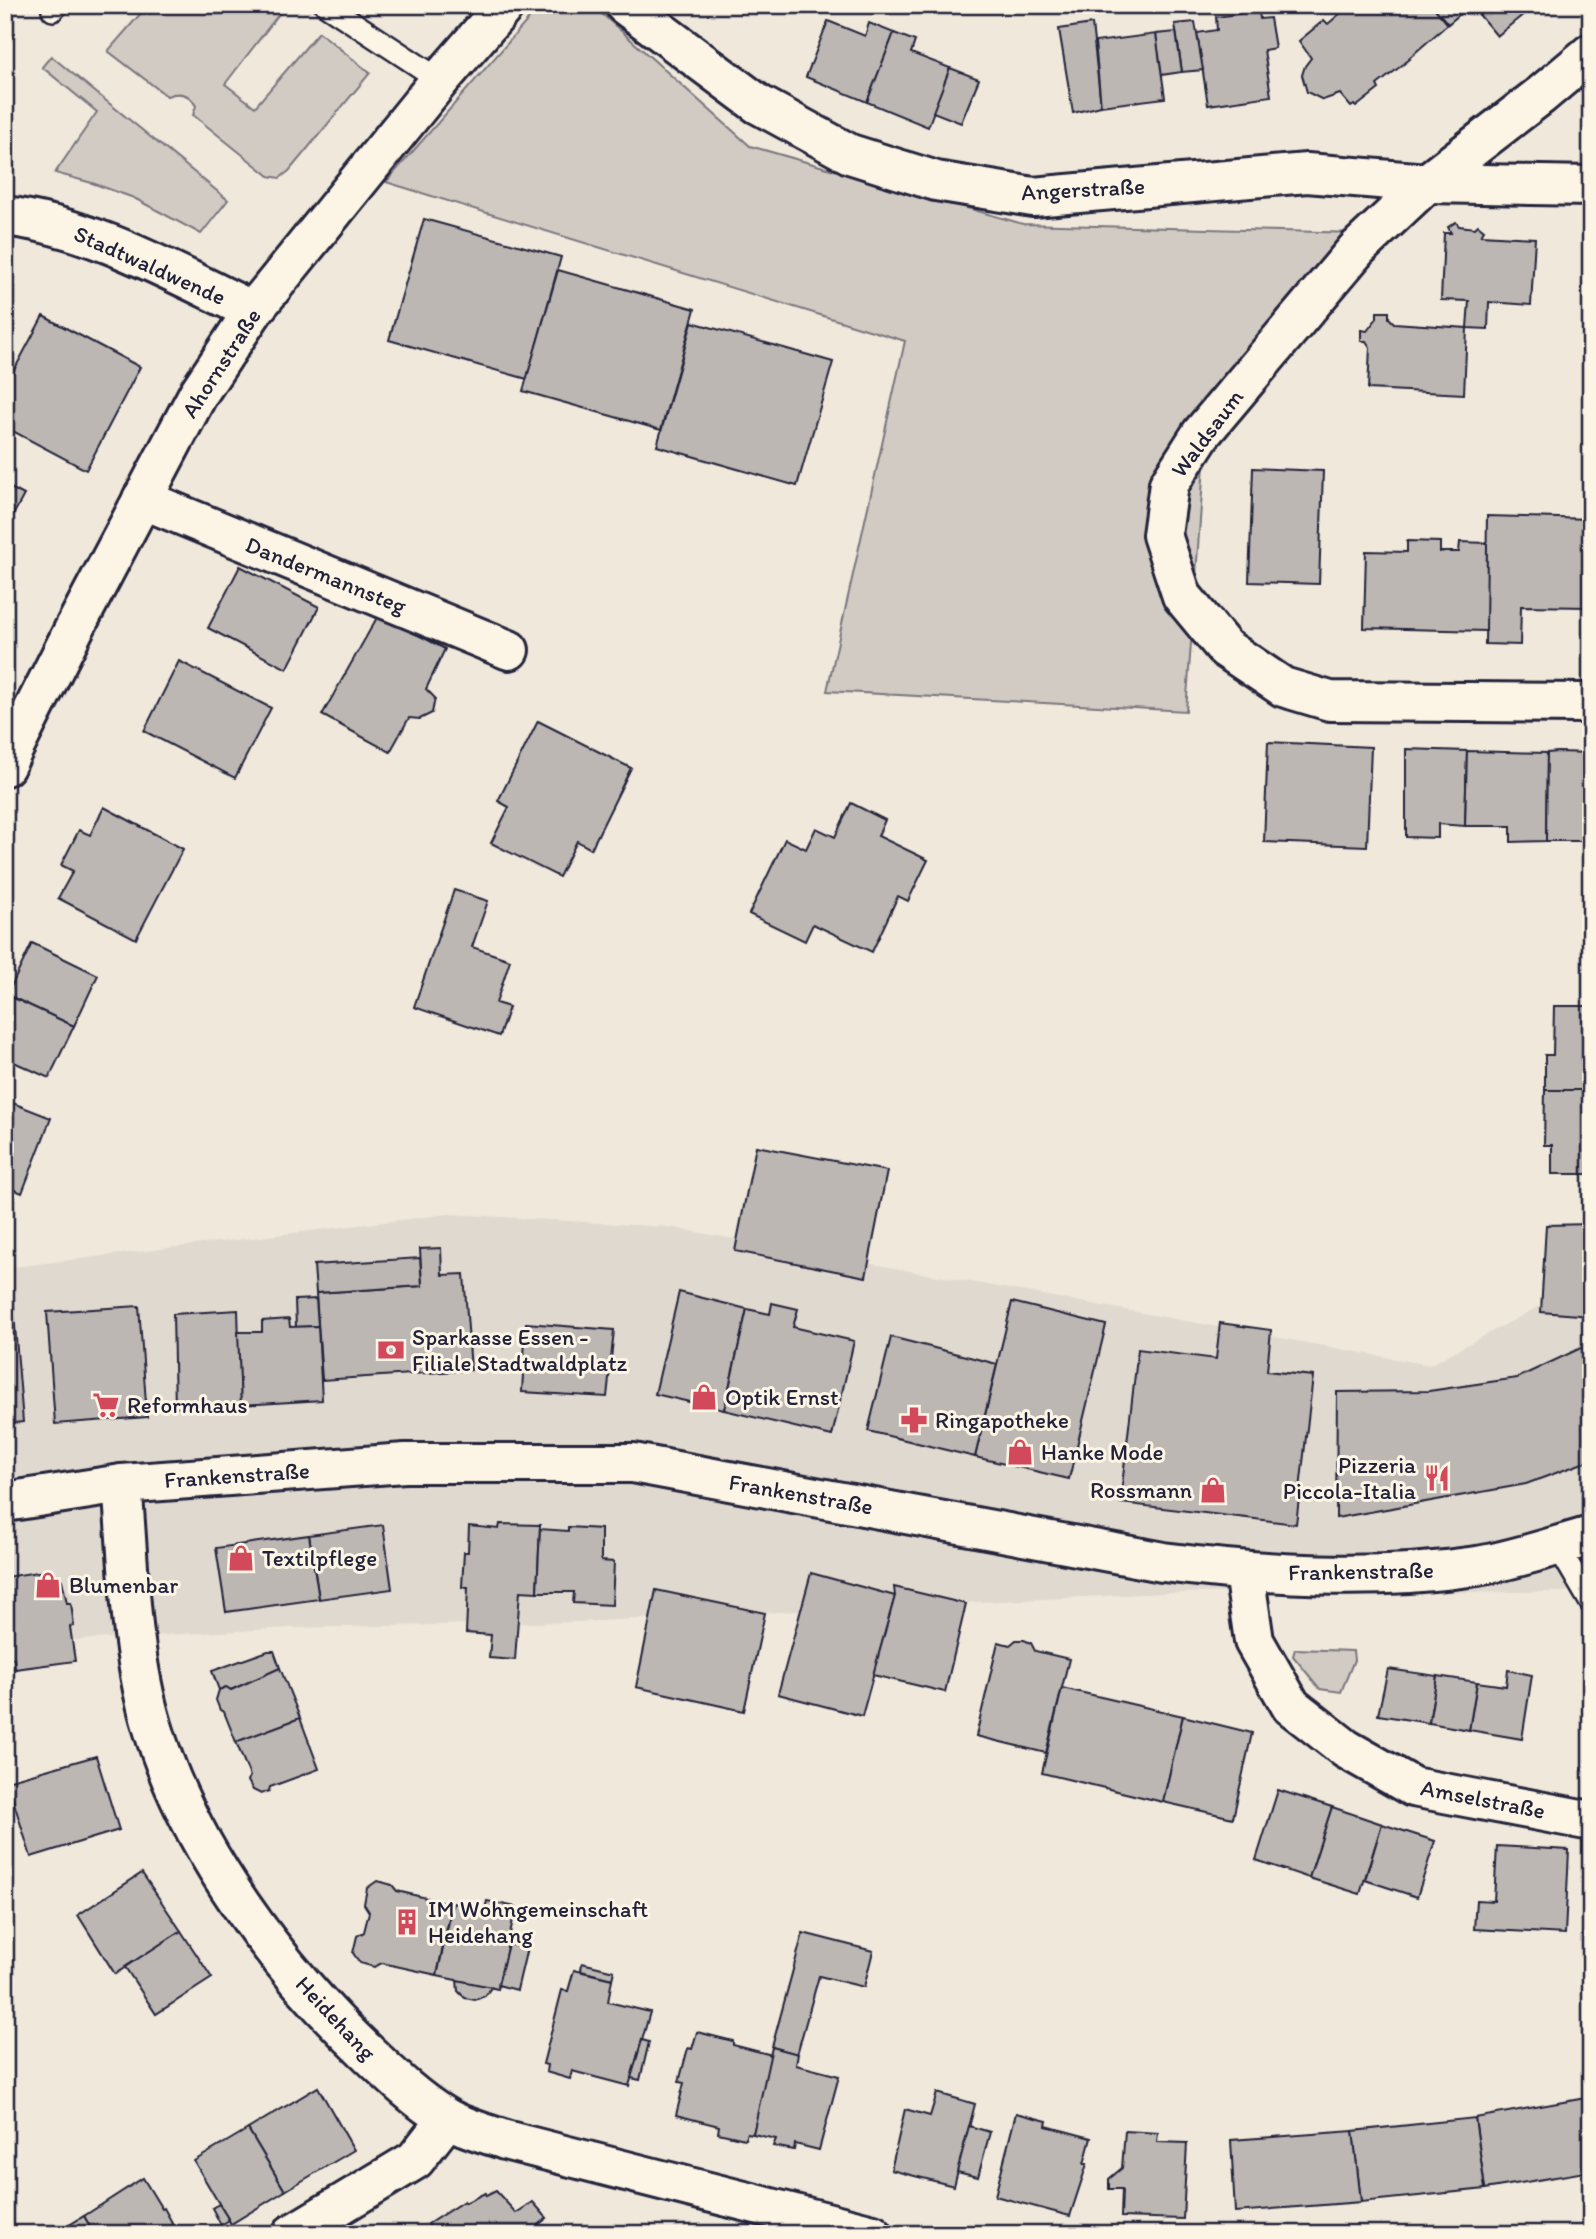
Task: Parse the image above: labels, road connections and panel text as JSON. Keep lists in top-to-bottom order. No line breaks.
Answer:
{"streets":{"street":["Angerstraße","Stadtwaldwende","Ahornstraße","Waldsaum","Dandermannsteg","Frankenstraße","Amselstraße","Heidehang"]},"crossings":[["Angerstraße","Waldsaum"],["Stadtwaldwende","Ahornstraße"],["Ahornstraße","Dandermannsteg"],["Frankenstraße","Amselstraße"],["Frankenstraße","Heidehang"]],"places":{"bank":["Sparkasse Essen - Filiale Stadtwaldplatz"],"shop":["Optik Ernst","Hanke Mode","Rossmann","Textilpflege","Blumenbar"],"supermarket":["Reformhaus"],"pharmacy":["Ringapotheke"],"restaurant":["Pizzeria Piccola-Italia"],"building":["IM Wohngemeinschaft Heidehang"]}}
